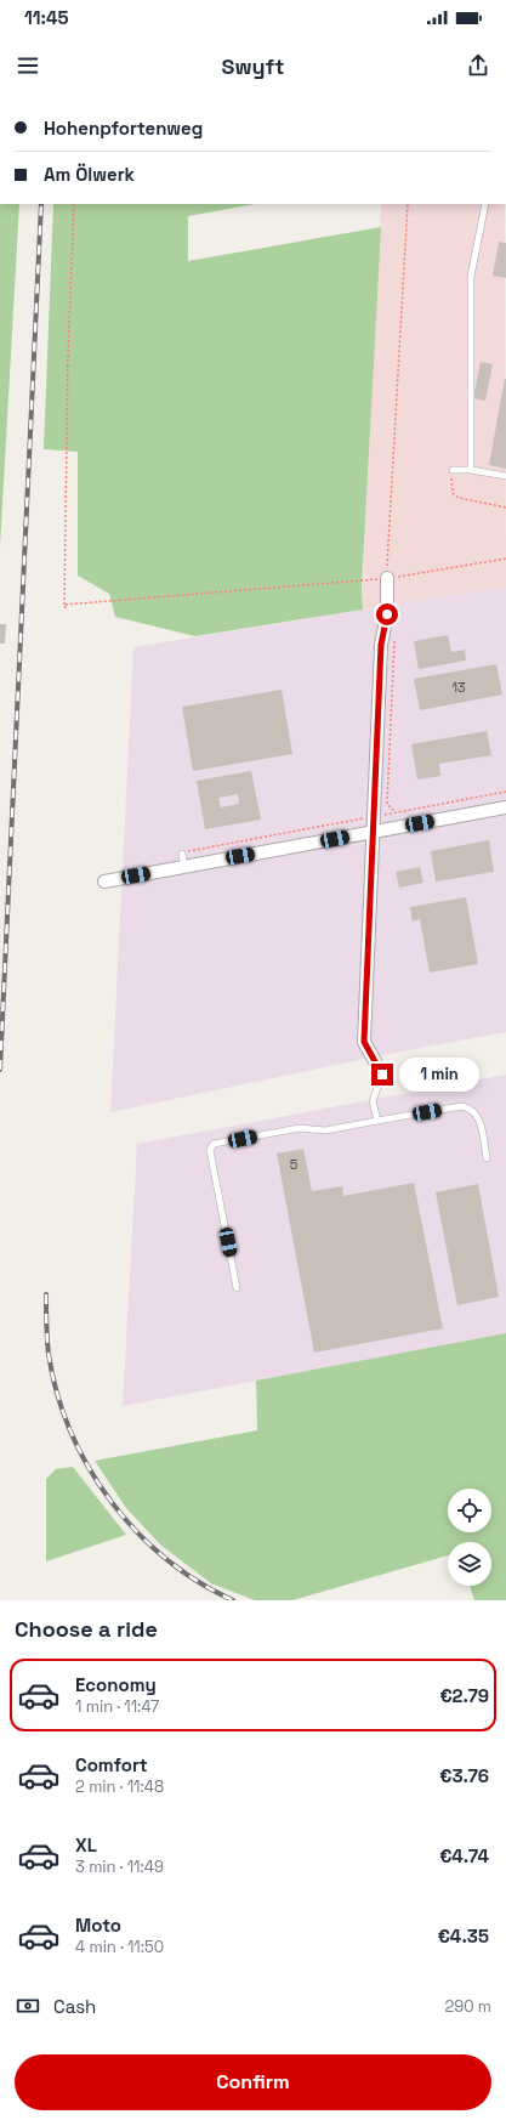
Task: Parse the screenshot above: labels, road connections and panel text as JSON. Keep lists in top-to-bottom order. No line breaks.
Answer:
{"house_numbers":["13","5"],"page":{"status":"11:45","header":"Swyft","banner":["Hohenpfortenweg","Am Ölwerk"],"bubble":"1 min","heading":"Choose a ride","list":[{"name":"Economy","note":"1 min · 11:47","value":"€2.79"},{"name":"Comfort","note":"2 min · 11:48","value":"€3.76"},{"name":"XL","note":"3 min · 11:49","value":"€4.74"},{"name":"Moto","note":"4 min · 11:50","value":"€4.35"}],"pay":["Cash","290 m"],"buttons":"Confirm"}}
